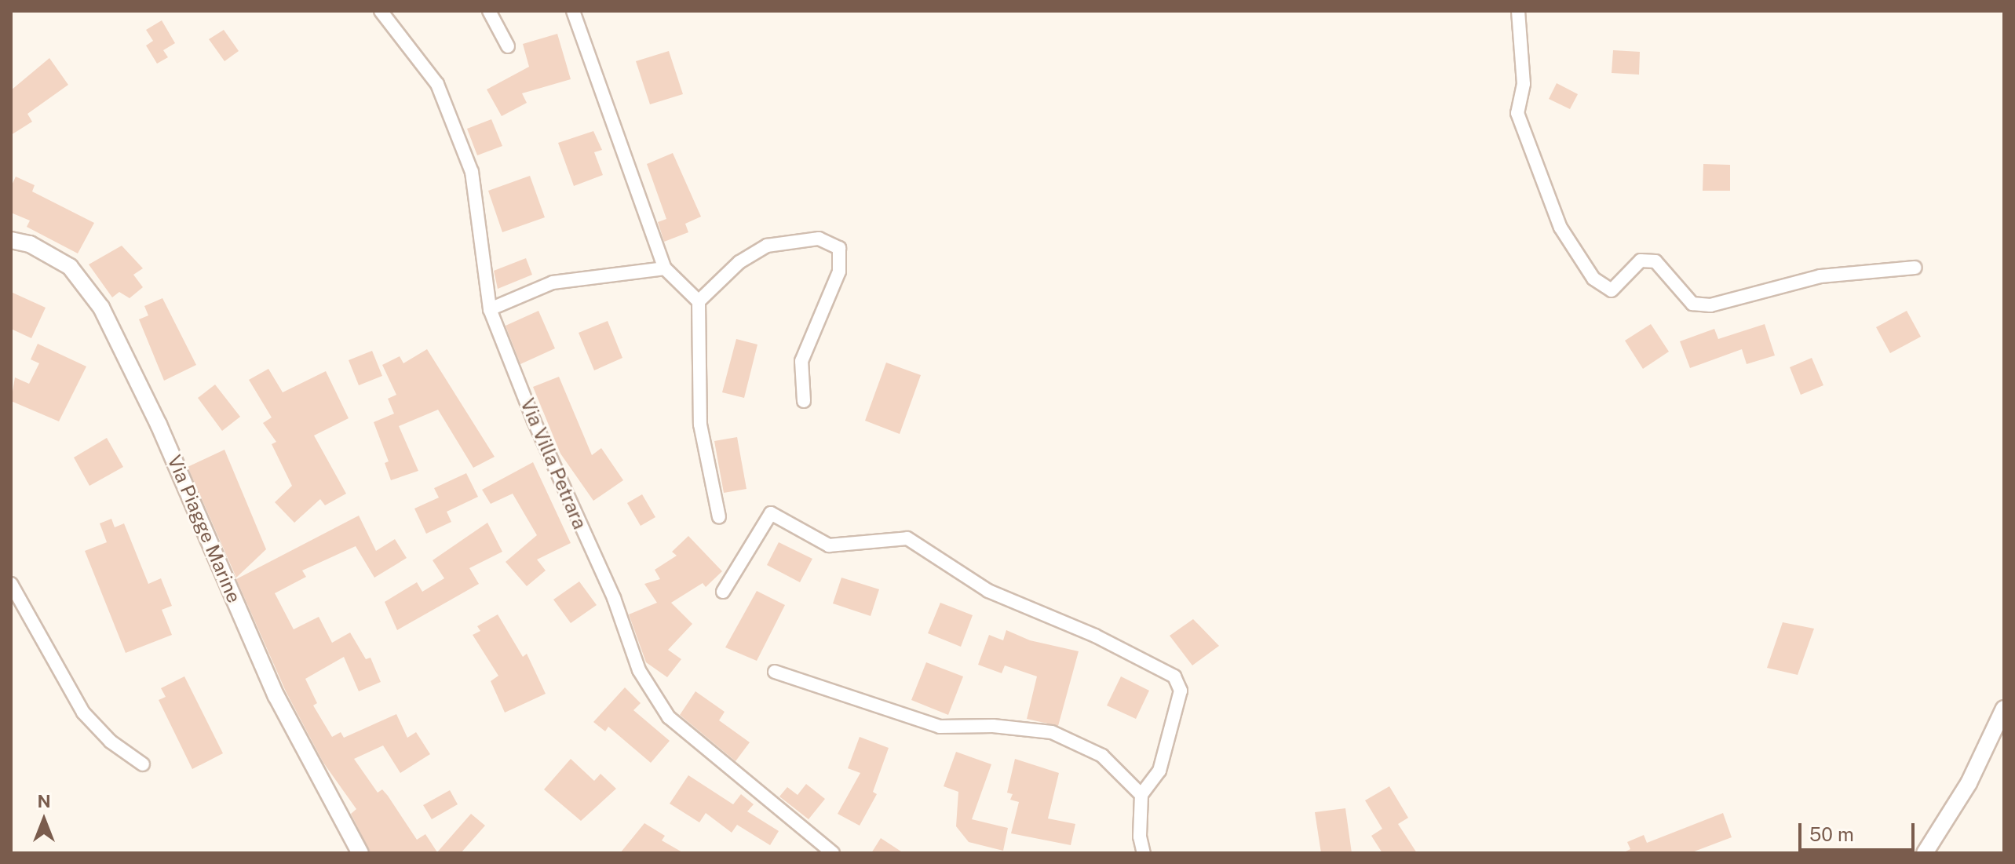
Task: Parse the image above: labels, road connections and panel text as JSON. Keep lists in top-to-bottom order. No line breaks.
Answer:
{"streets":{"street":["Via Villa Petrara","Via Piagge Marine"]},"scale_bar":"50 m","north":"top"}
